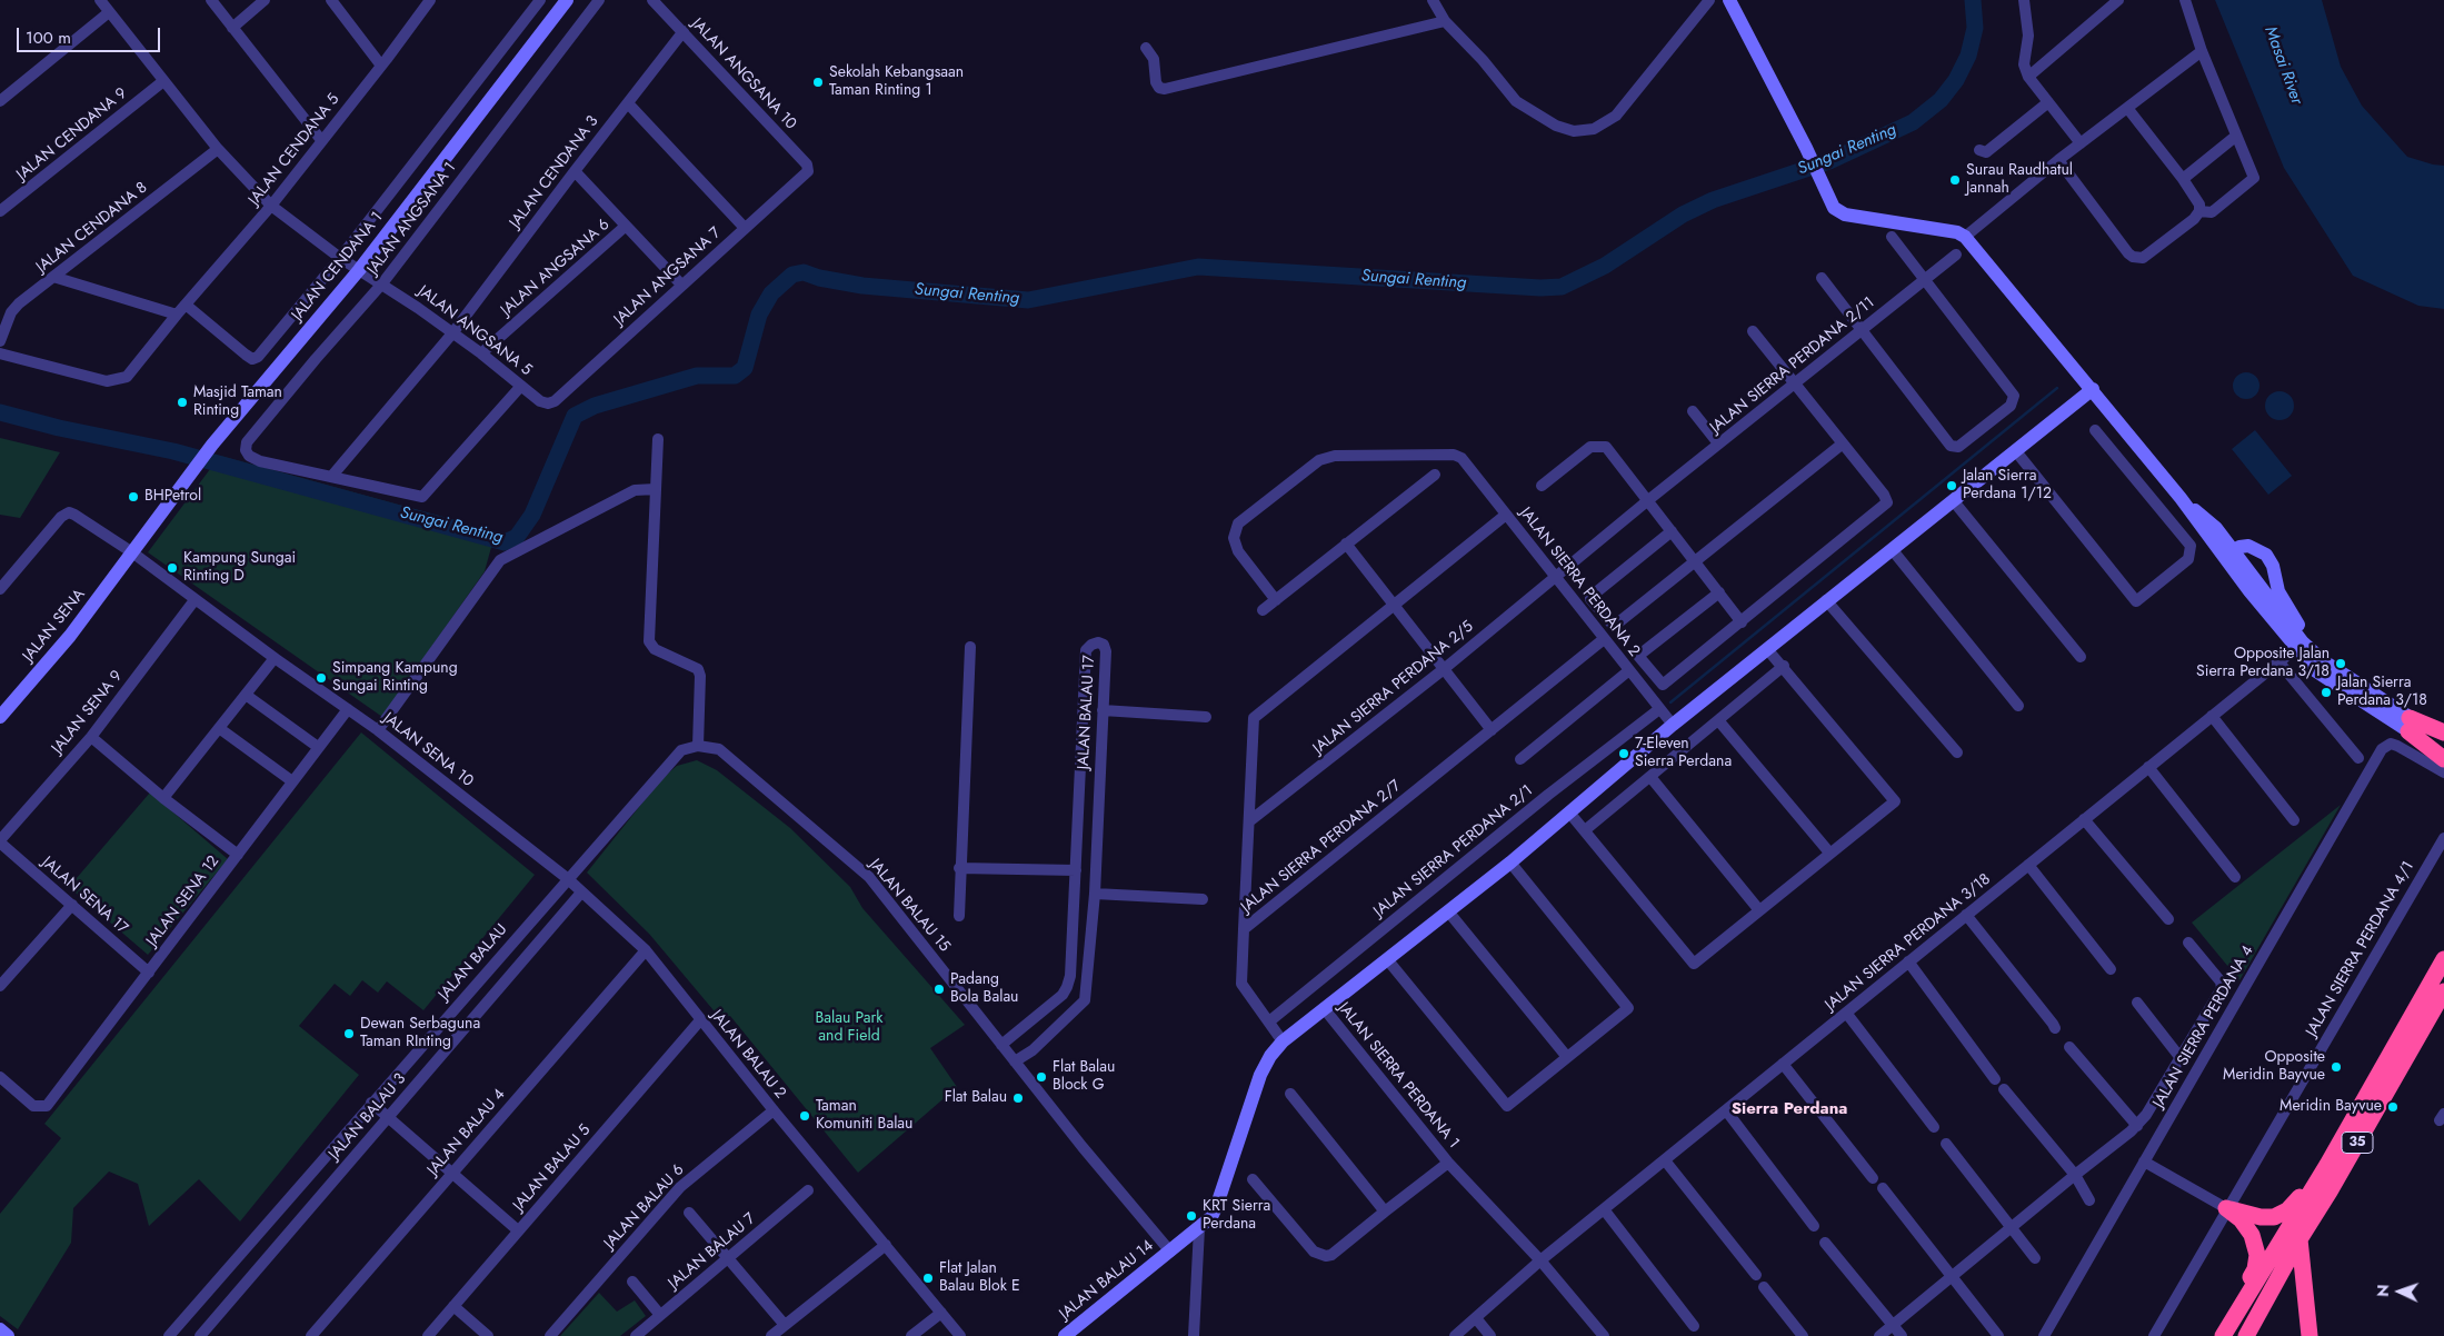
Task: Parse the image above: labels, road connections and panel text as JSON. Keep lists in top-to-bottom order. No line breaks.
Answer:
{"streets":{"highway":["35"],"street":["JALAN ANGSANA 10","JALAN CENDANA 9","JALAN CENDANA 5","JALAN CENDANA 3","JALAN ANGSANA 1","JALAN CENDANA 8","JALAN CENDANA 1","JALAN ANGSANA 6","JALAN ANGSANA 7","JALAN ANGSANA 5","JALAN SIERRA PERDANA 2/11","JALAN SIERRA PERDANA 2","JALAN SENA","JALAN SIERRA PERDANA 2/5","JALAN SENA 9","JALAN BALAU 17","JALAN SENA 10","JALAN SIERRA PERDANA 2/7","JALAN SIERRA PERDANA 2/1","JALAN SENA 17","JALAN SENA 12","JALAN BALAU 15","JALAN SIERRA PERDANA 3/18","JALAN SIERRA PERDANA 4/1","JALAN BALAU","JALAN SIERRA PERDANA 4","JALAN BALAU 2","JALAN SIERRA PERDANA 1","JALAN BALAU 3","JALAN BALAU 4","JALAN BALAU 5","JALAN BALAU 6","JALAN BALAU 7","JALAN BALAU 14"]},"crossings":[["JALAN ANGSANA 10","JALAN CENDANA 3"],["JALAN ANGSANA 10","JALAN ANGSANA 7"],["JALAN CENDANA 9","JALAN ANGSANA 5"],["JALAN CENDANA 5","JALAN CENDANA 1"],["JALAN CENDANA 5","JALAN ANGSANA 5"],["JALAN CENDANA 3","JALAN ANGSANA 1"],["JALAN CENDANA 3","JALAN ANGSANA 5"],["JALAN ANGSANA 1","JALAN ANGSANA 5"],["JALAN CENDANA 8","JALAN ANGSANA 5"],["JALAN CENDANA 1","JALAN ANGSANA 5"],["JALAN CENDANA 1","JALAN SENA"],["JALAN CENDANA 1","JALAN SENA 10"],["JALAN ANGSANA 6","JALAN ANGSANA 5"],["JALAN ANGSANA 7","JALAN ANGSANA 5"],["JALAN SIERRA PERDANA 2/11","JALAN SIERRA PERDANA 2"],["JALAN SIERRA PERDANA 2/11","JALAN SIERRA PERDANA 2/5"],["JALAN SIERRA PERDANA 2","JALAN SIERRA PERDANA 2/5"],["JALAN SIERRA PERDANA 2","JALAN SIERRA PERDANA 2/7"],["JALAN SIERRA PERDANA 2","JALAN SIERRA PERDANA 2/1"],["JALAN SIERRA PERDANA 2","JALAN BALAU 14"],["JALAN SENA","JALAN SENA 10"],["JALAN SENA 9","JALAN SENA 10"],["JALAN SENA 9","JALAN SENA 17"],["JALAN BALAU 17","JALAN BALAU 15"],["JALAN SENA 10","JALAN SENA 12"],["JALAN SENA 10","JALAN BALAU"],["JALAN SENA 10","JALAN BALAU 2"],["JALAN SIERRA PERDANA 2/7","JALAN SIERRA PERDANA 2/1"],["JALAN SIERRA PERDANA 2/7","JALAN BALAU 14"],["JALAN SENA 17","JALAN SENA 12"],["JALAN BALAU 15","JALAN BALAU"],["JALAN BALAU 15","JALAN BALAU 14"],["JALAN SIERRA PERDANA 3/18","JALAN SIERRA PERDANA 1"],["JALAN BALAU","JALAN BALAU 2"],["JALAN BALAU 2","JALAN BALAU 3"],["JALAN BALAU 2","JALAN BALAU 4"],["JALAN BALAU 2","JALAN BALAU 5"],["JALAN BALAU 2","JALAN BALAU 6"],["JALAN SIERRA PERDANA 1","JALAN BALAU 14"]],"districts":["Sierra Perdana"],"water":["Masai River","Sungai Renting"],"parks":["Balau Park and Field"],"places":["Sekolah Kebangsaan Taman Rinting 1","Surau Raudhatul Jannah","Masjid Taman Rinting","Jalan Sierra Perdana 1/12","BHPetrol","Kampung Sungai Rinting D","Opposite Jalan Sierra Perdana 3/18","Simpang Kampung Sungai Rinting","Jalan Sierra Perdana 3/18","7-Eleven Sierra Perdana","Padang Bola Balau","Dewan Serbaguna Taman RInting","Opposite Meridin Bayvue","Flat Balau Block G","Flat Balau","Meridin Bayvue","Taman Komuniti Balau","KRT Sierra Perdana","Flat Jalan Balau Blok E"],"scale_bar":"100 m","north":"left"}
